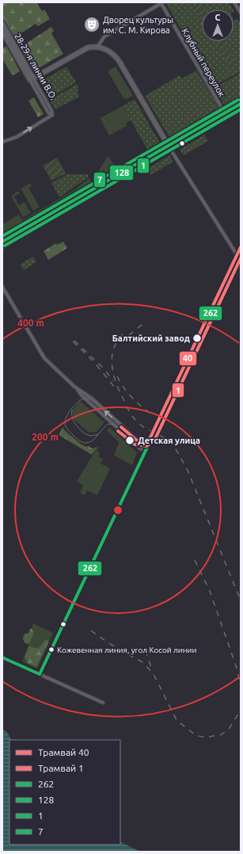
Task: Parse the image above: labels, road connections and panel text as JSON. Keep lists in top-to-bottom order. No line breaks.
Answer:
{"streets":{"main road":["28-29-я линии В.О."],"street":["Клубный переулок"]},"places":{"theatre":["Дворец культуры им. С. М. Кирова"],"other":["Балтийский завод","Детская улица","Кожевенная линия, угол Косой линии"]},"lines":["transit line 7","transit line 128","transit line 1","tram line 40","transit line 262","tram line 1"],"legend":["Трамвай 40","Трамвай 1","262","128","1","7"],"north":"top","rings":["400 m","200 m"]}
